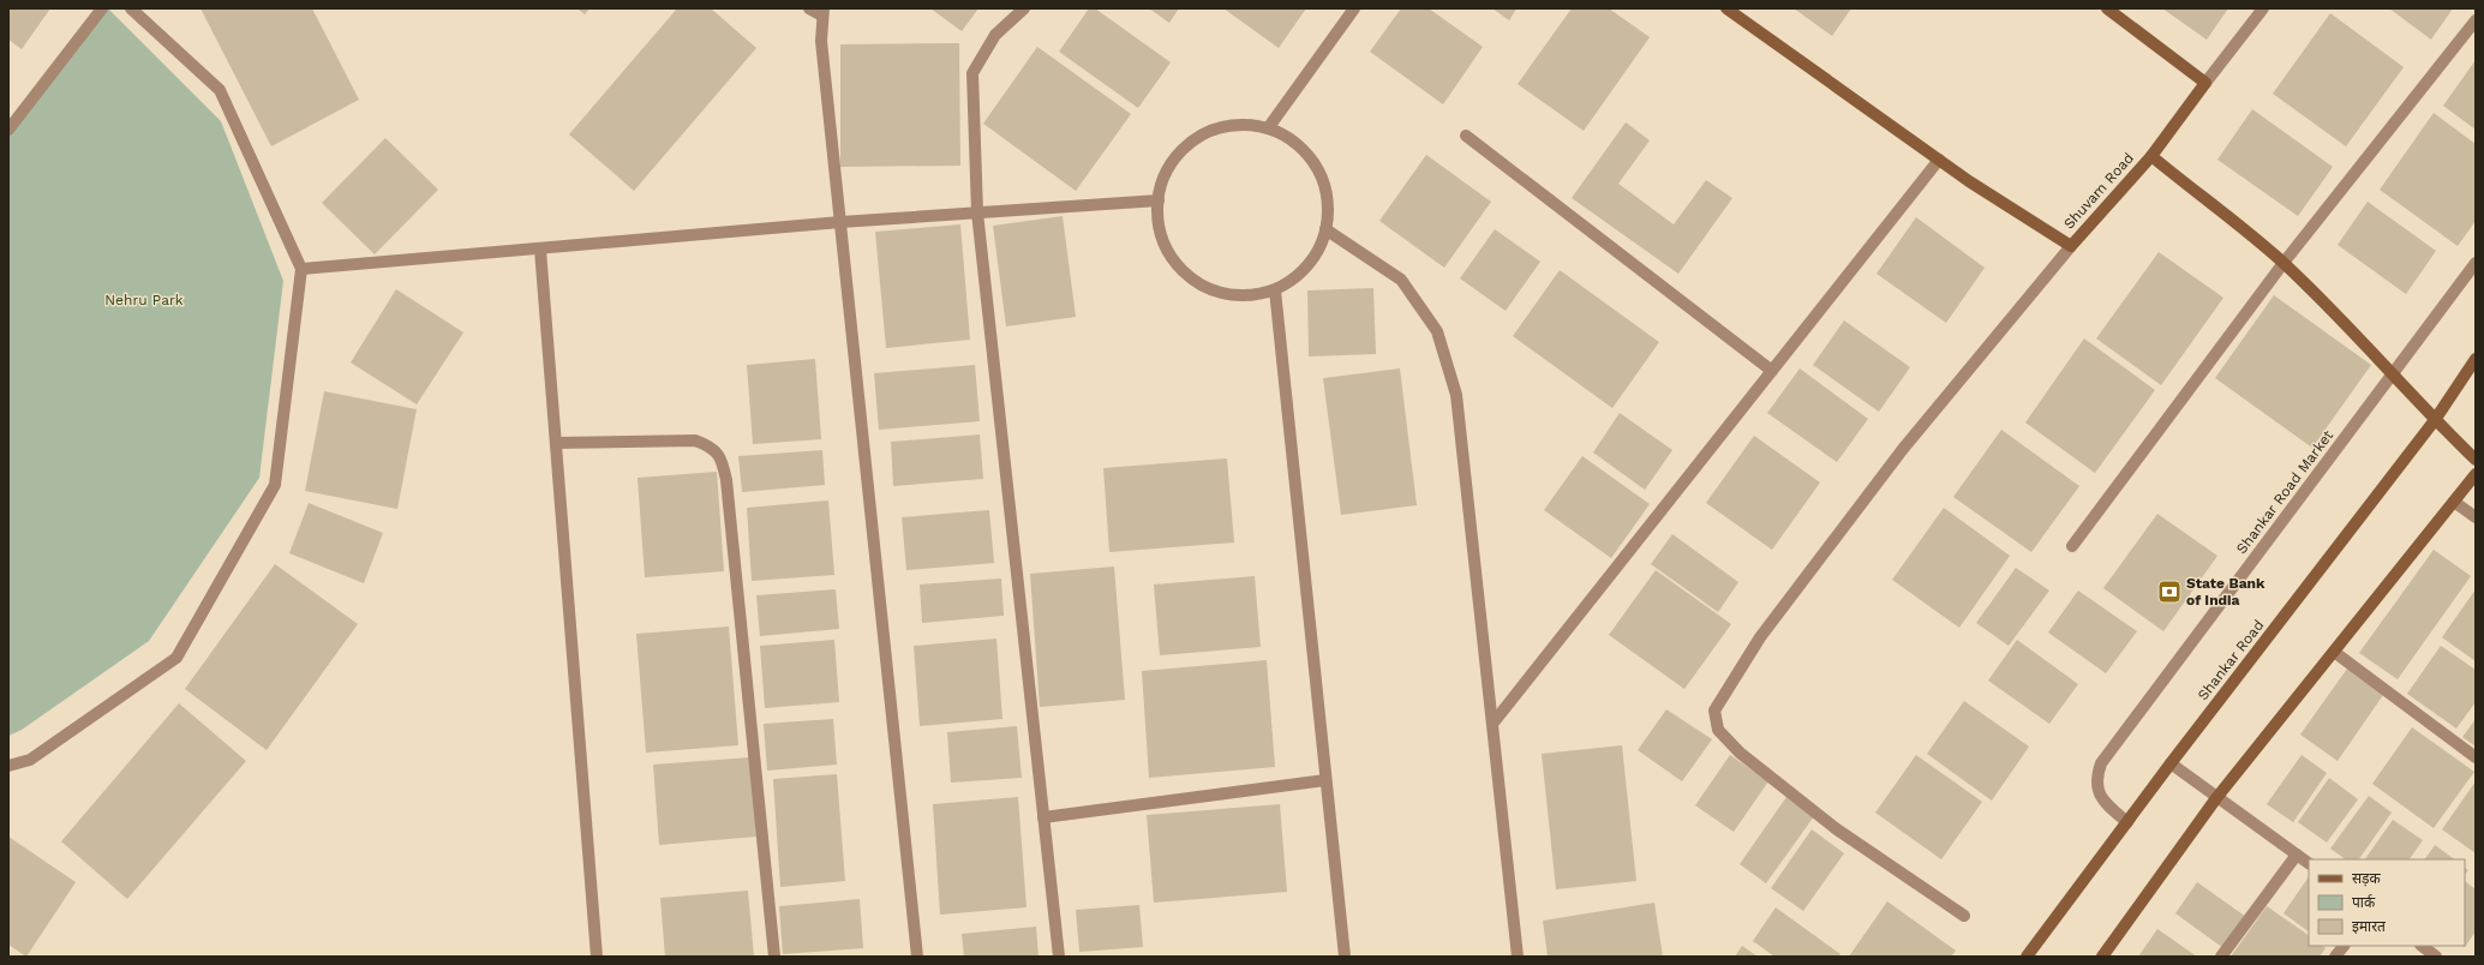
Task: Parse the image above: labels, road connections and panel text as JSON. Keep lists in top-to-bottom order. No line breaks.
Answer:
{"streets":{"main road":["Shuvam Road","Shankar Road"],"street":["Shankar Road Market"]},"crossings":[["Shuvam Road","Shankar Road Market"],["Shuvam Road","Shankar Road"],["Shankar Road Market","Shankar Road"]],"parks":["Nehru Park"],"places":{"bank":["State Bank of India"]},"legend":["सड़क","पार्क","इमारत"]}
